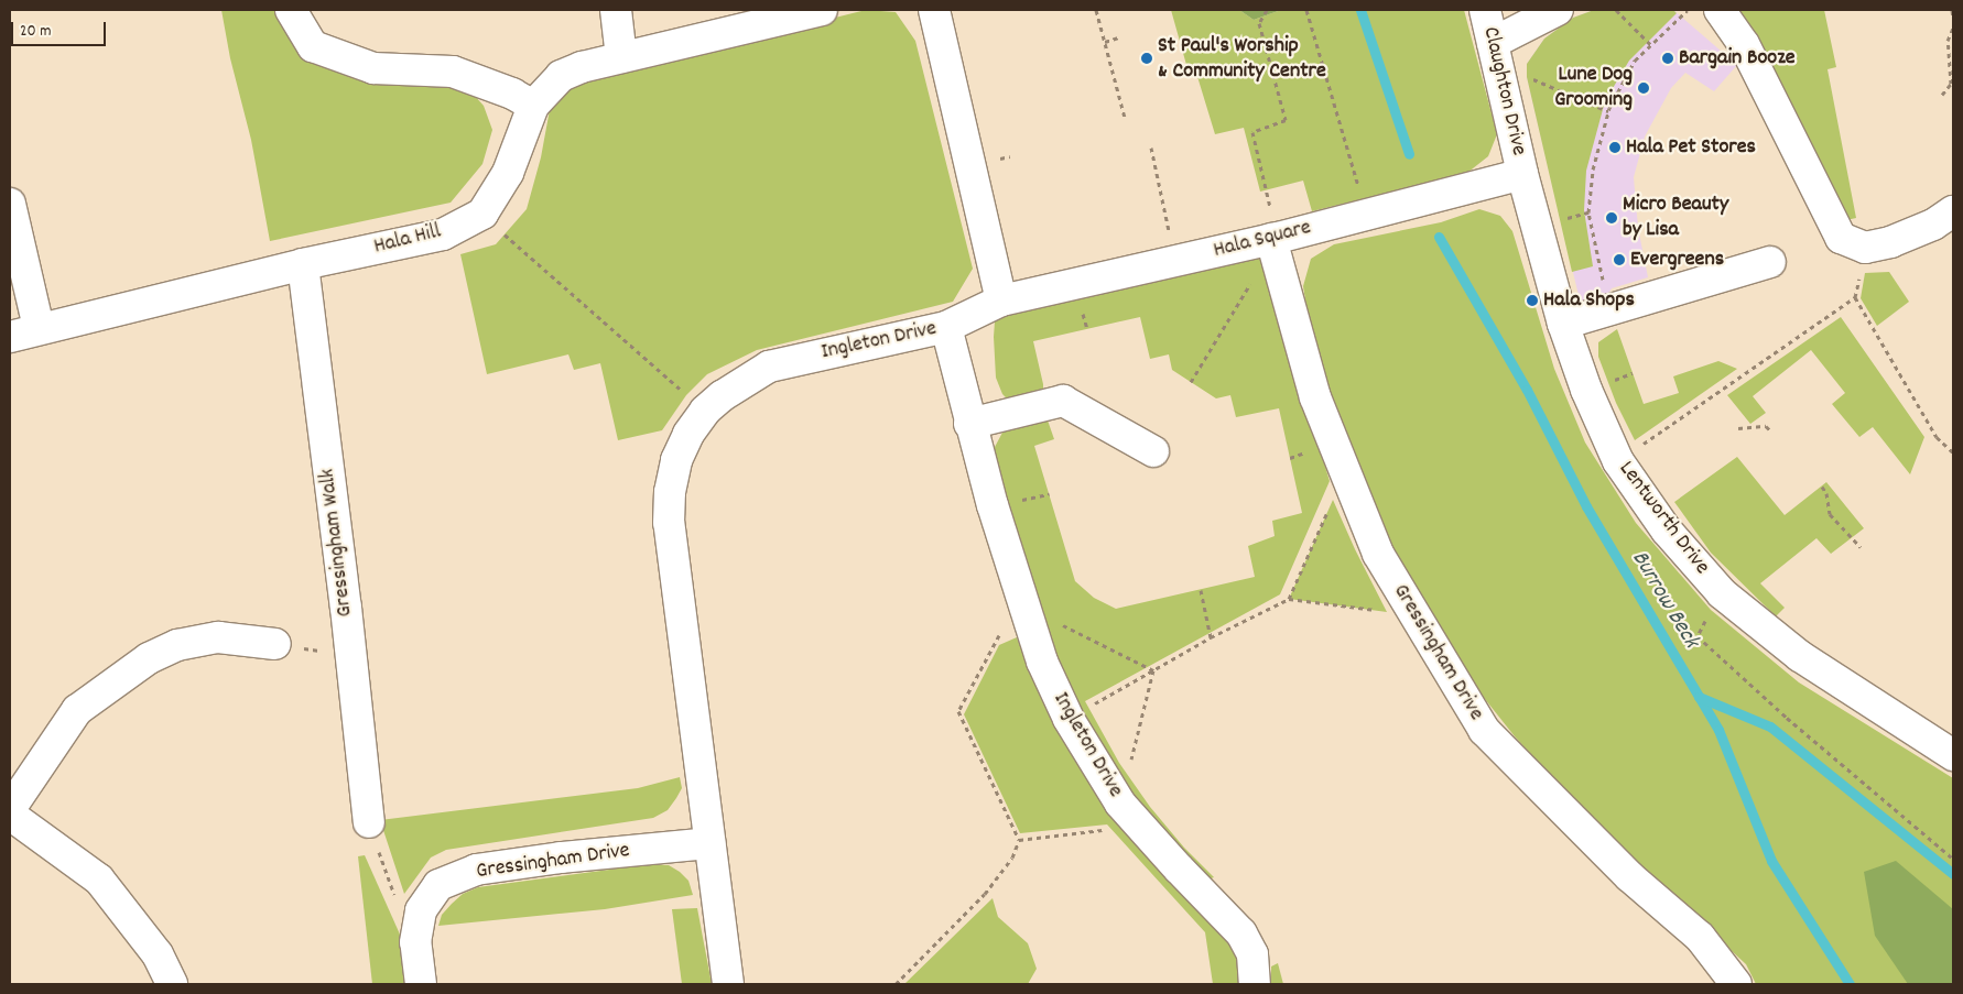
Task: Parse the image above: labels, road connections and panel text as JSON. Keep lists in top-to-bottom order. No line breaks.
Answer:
{"streets":{"street":["Claughton Drive","Hala Hill","Hala Square","Ingleton Drive","Lentworth Drive","Gressingham Walk","Gressingham Drive"]},"crossings":[["Claughton Drive","Hala Square"],["Claughton Drive","Lentworth Drive"],["Hala Hill","Gressingham Walk"],["Hala Square","Ingleton Drive"],["Hala Square","Lentworth Drive"],["Hala Square","Gressingham Drive"],["Ingleton Drive","Gressingham Drive"]],"water":["Burrow Beck"],"places":["St Paul's Worship & Community Centre","Bargain Booze","Lune Dog Grooming","Hala Pet Stores","Micro Beauty by Lisa","Evergreens","Hala Shops"],"scale_bar":"20 m"}
